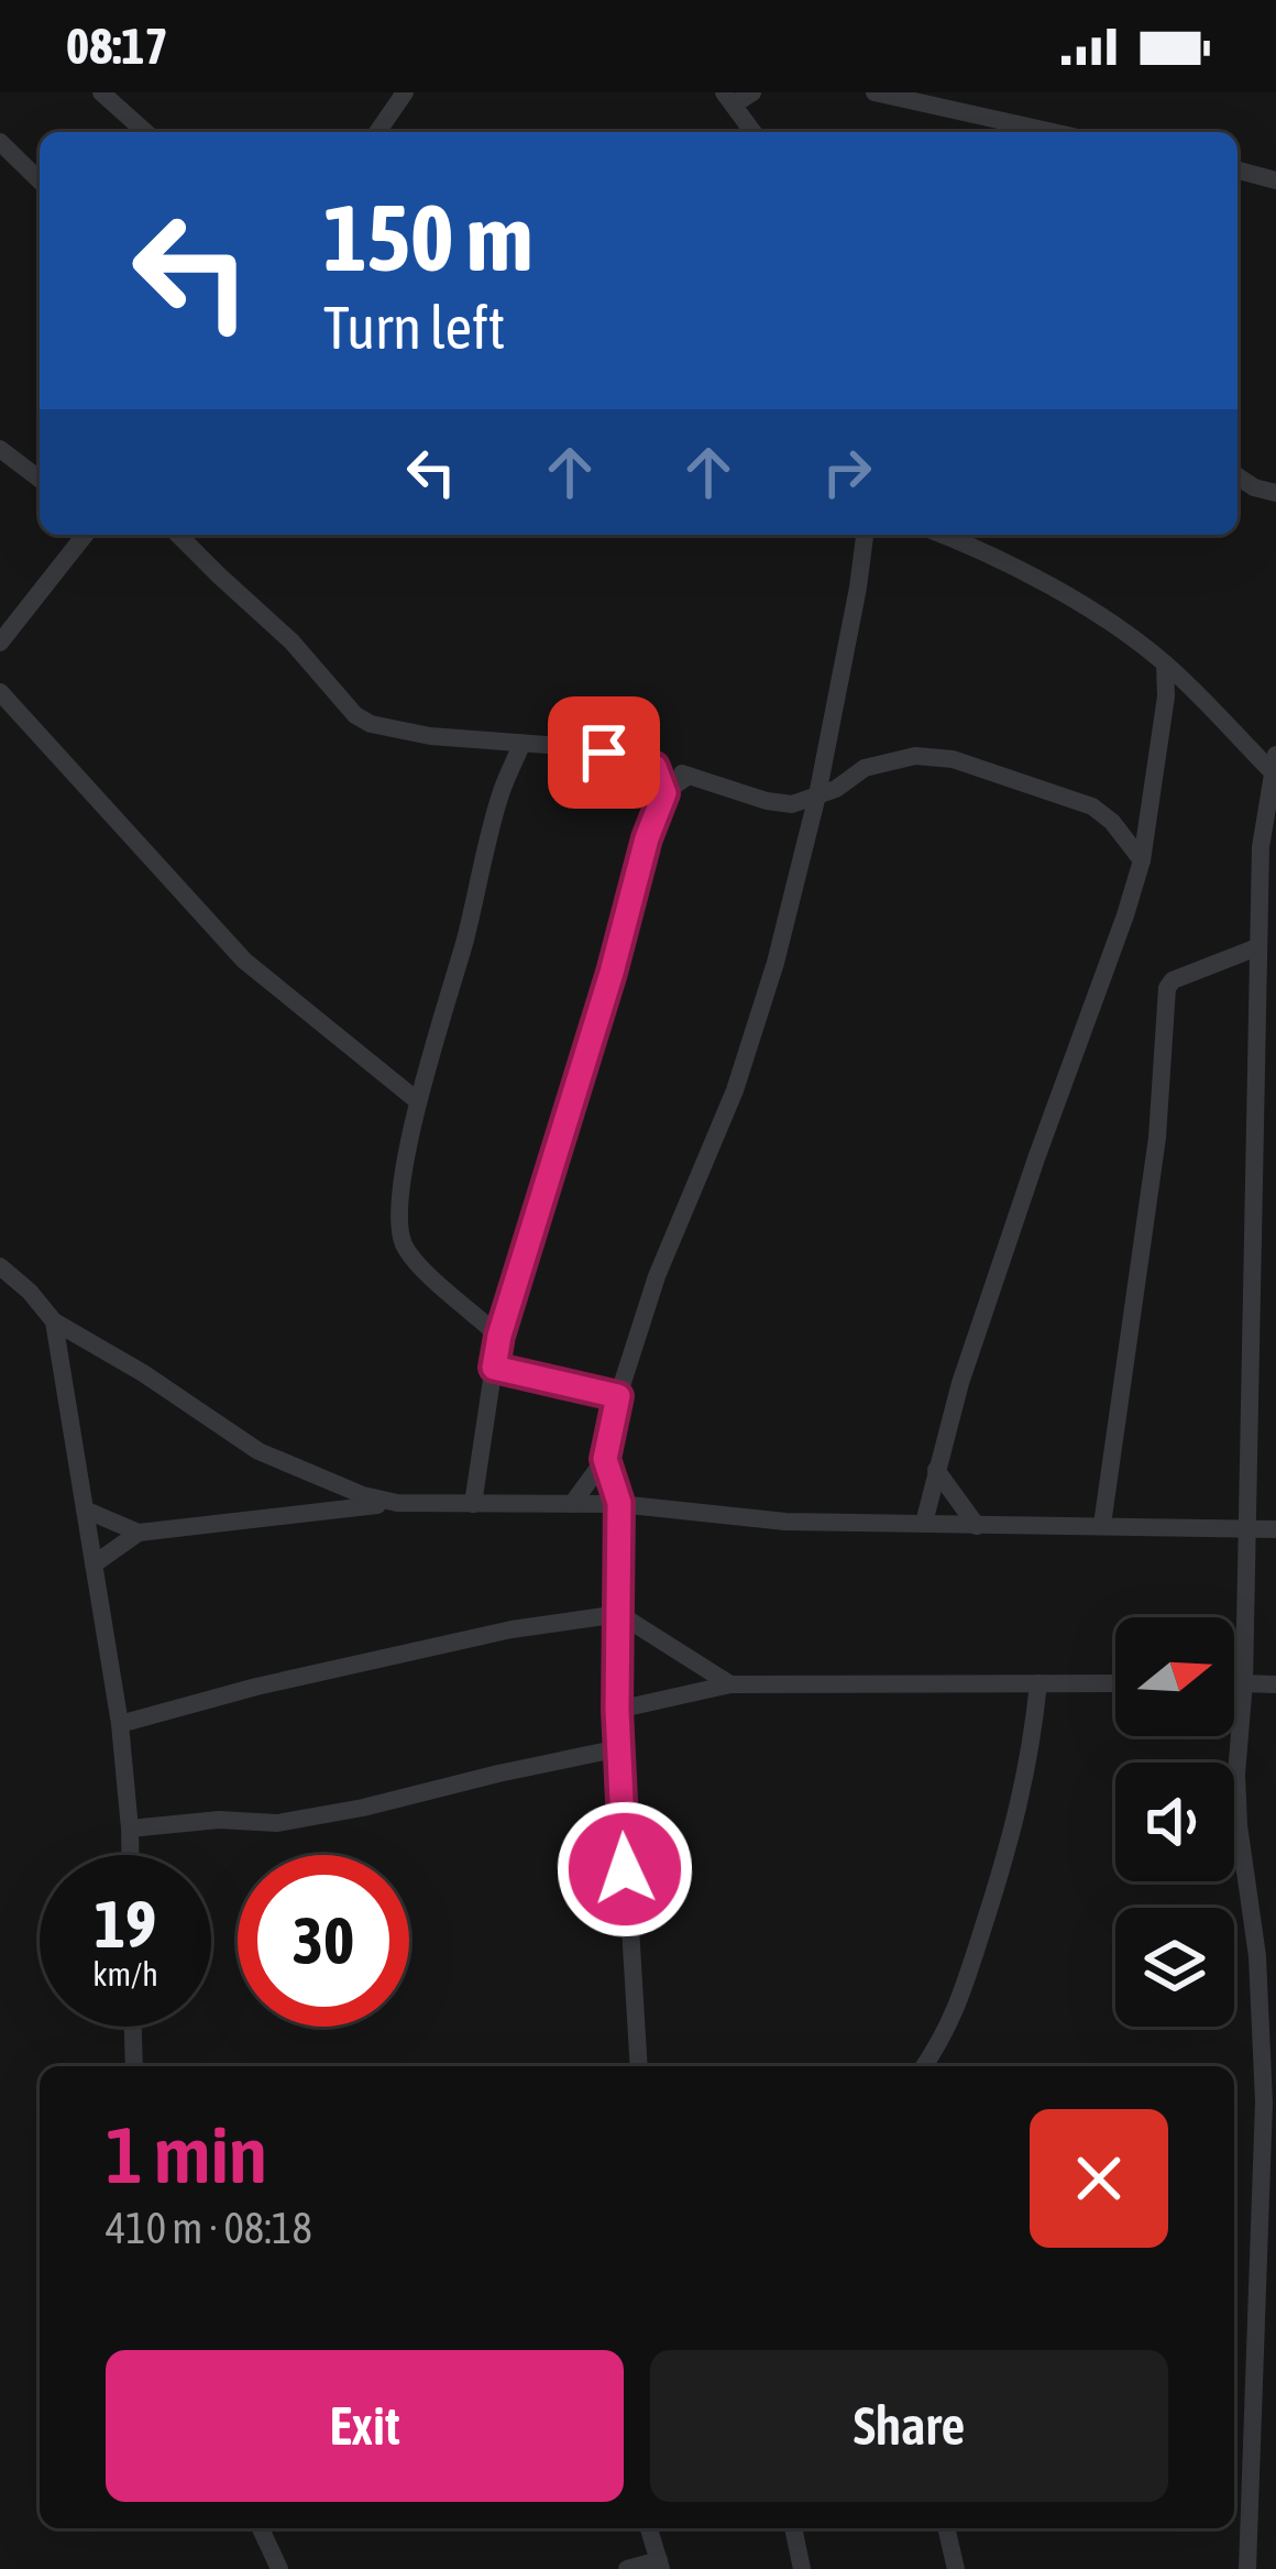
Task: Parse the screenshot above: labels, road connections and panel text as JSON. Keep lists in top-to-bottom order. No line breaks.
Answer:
{"north":"right","page":{"status":"08:17","turn":["150 m","Turn left"],"speed":"19 km/h","limit":"30","heading":["1 min","410 m · 08:18"],"buttons":["Exit","Share"]}}
